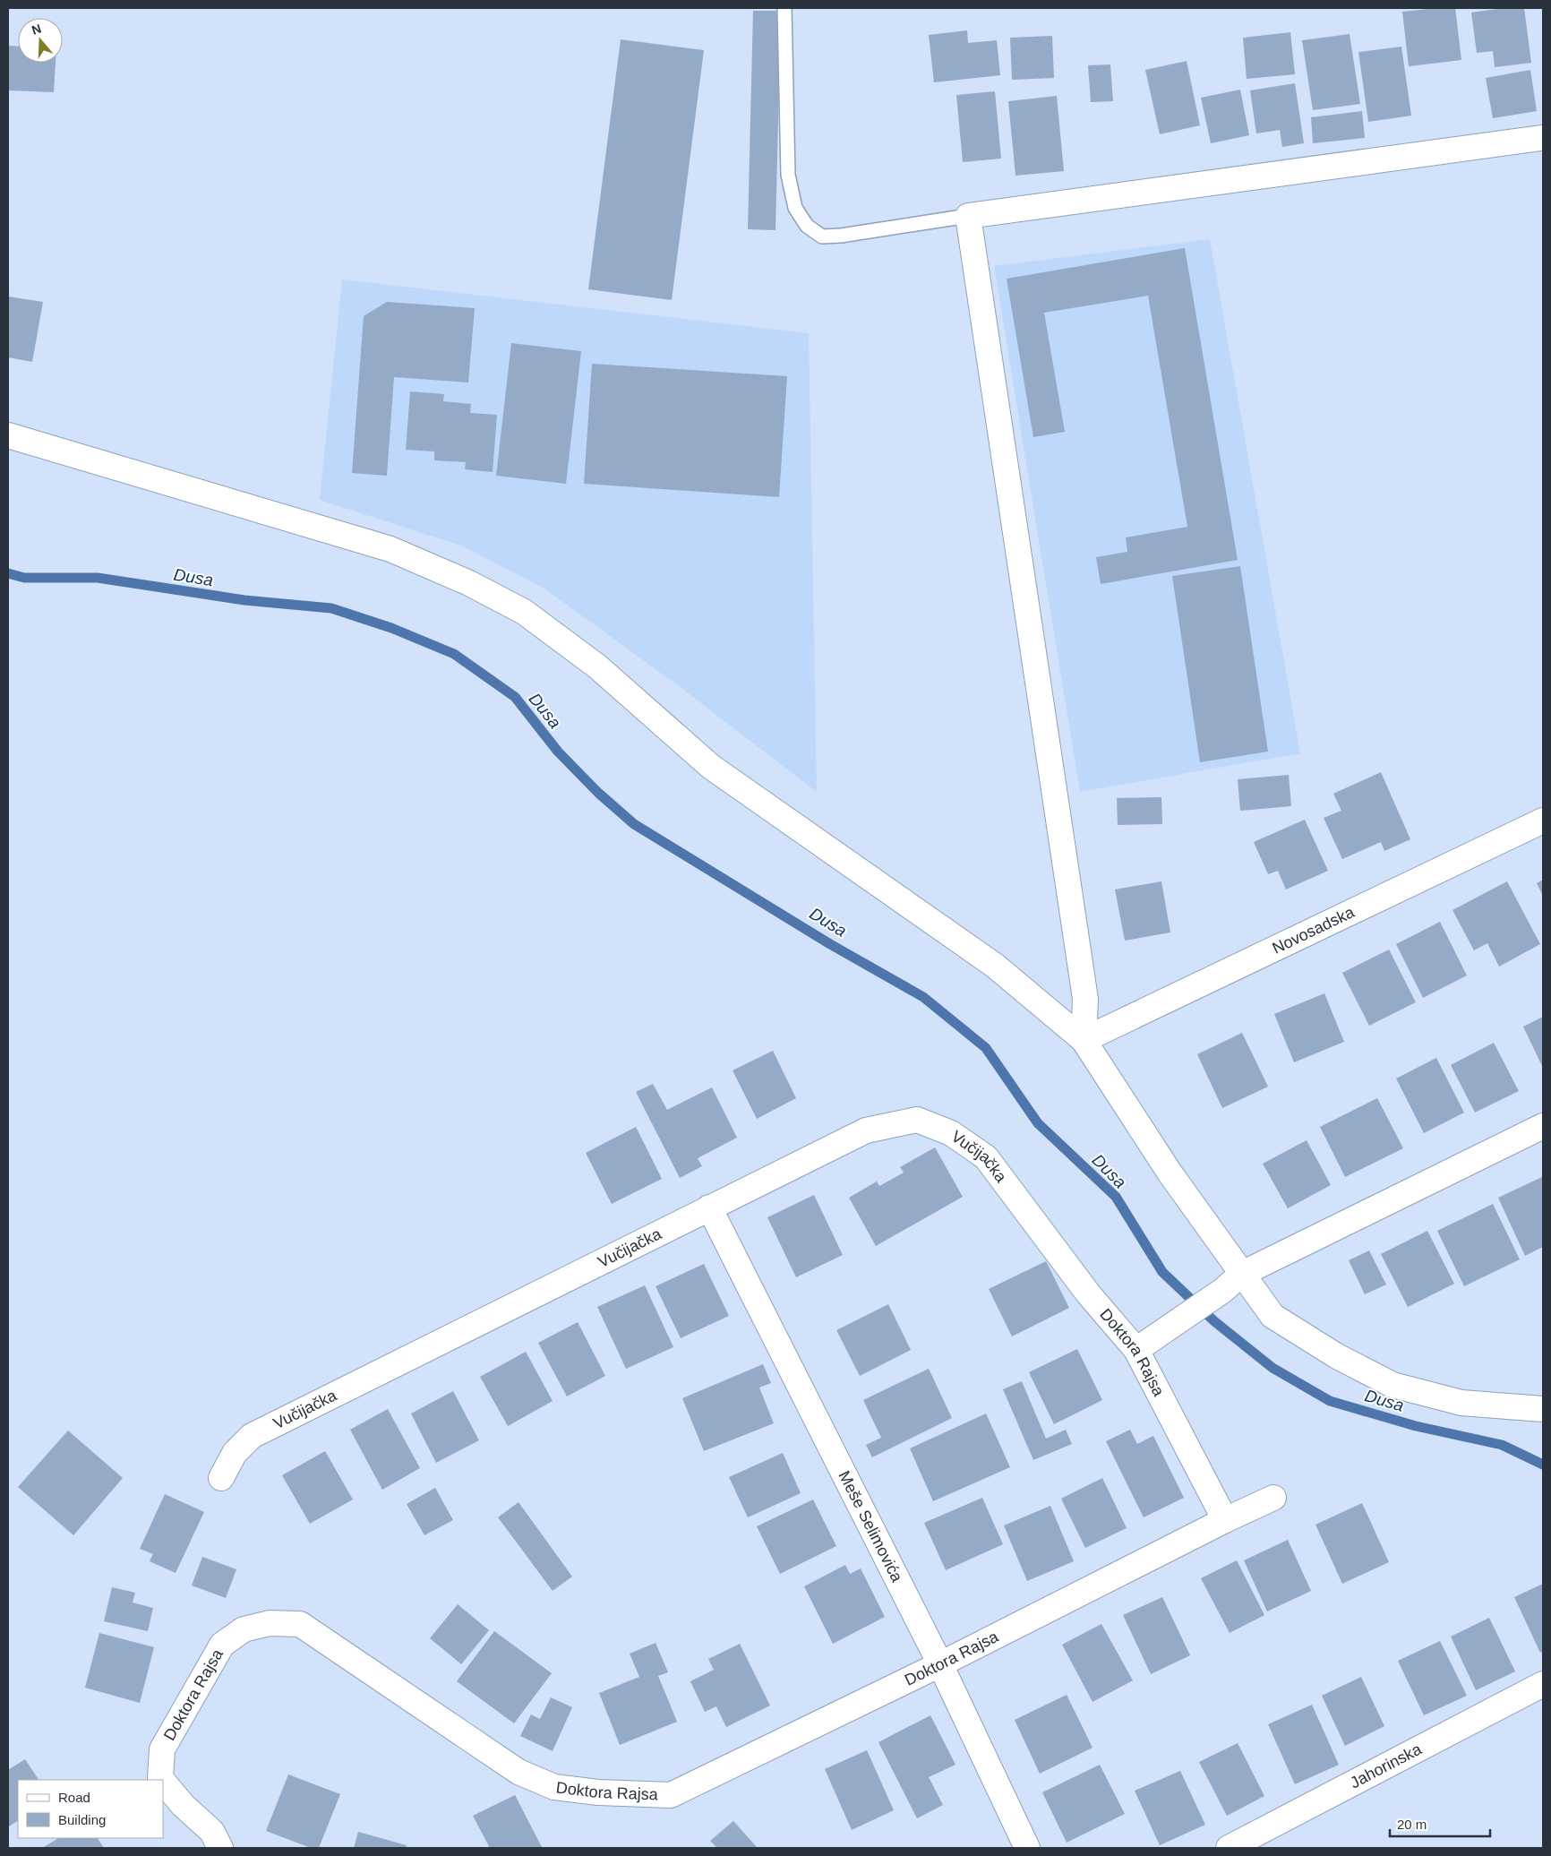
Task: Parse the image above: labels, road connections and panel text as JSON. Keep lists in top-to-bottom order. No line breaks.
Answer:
{"streets":{"street":["Novosadska","Vučijačka","Doktora Rajsa","Meše Selimovića","Jahorinska"]},"crossings":[["Vučijačka","Doktora Rajsa"],["Vučijačka","Meše Selimovića"],["Doktora Rajsa","Meše Selimovića"]],"water":["Dusa"],"legend":["Road","Building"],"scale_bar":"20 m","north":"top"}
